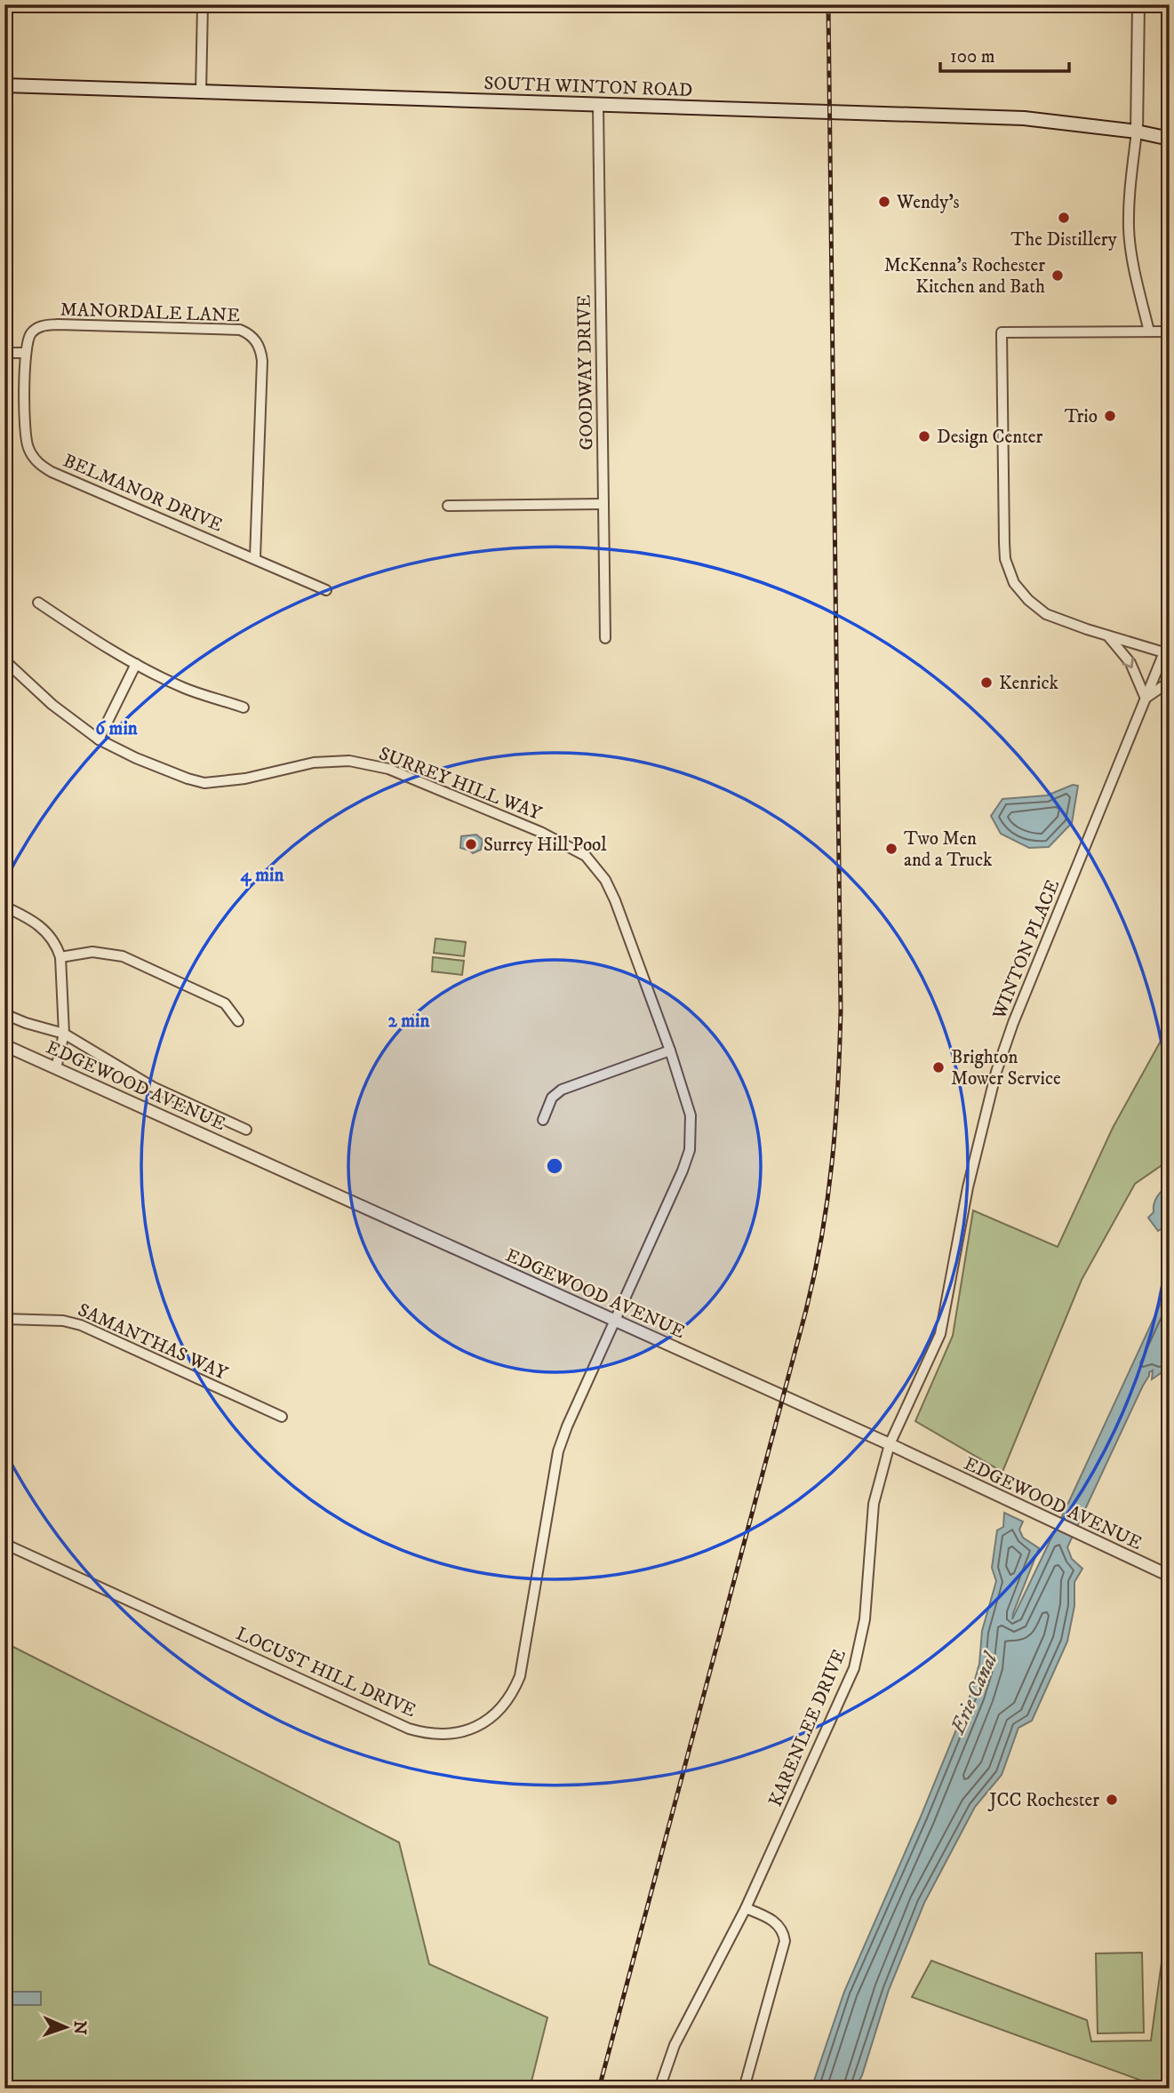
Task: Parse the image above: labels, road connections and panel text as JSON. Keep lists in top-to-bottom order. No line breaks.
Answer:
{"streets":{"main road":["SOUTH WINTON ROAD"],"street":["MANORDALE LANE","GOODWAY DRIVE","BELMANOR DRIVE","SURREY HILL WAY","WINTON PLACE","EDGEWOOD AVENUE","SAMANTHAS WAY","LOCUST HILL DRIVE","KARENLEE DRIVE"]},"crossings":[["SOUTH WINTON ROAD","GOODWAY DRIVE"],["MANORDALE LANE","BELMANOR DRIVE"],["SURREY HILL WAY","EDGEWOOD AVENUE"],["SURREY HILL WAY","LOCUST HILL DRIVE"],["WINTON PLACE","EDGEWOOD AVENUE"],["WINTON PLACE","KARENLEE DRIVE"],["EDGEWOOD AVENUE","LOCUST HILL DRIVE"],["EDGEWOOD AVENUE","KARENLEE DRIVE"]],"water":["Erie Canal"],"places":["Wendy's","The Distillery","McKenna's Rochester Kitchen and Bath","Trio","Design Center","Kenrick","Surrey Hill Pool","Two Men and a Truck","Brighton Mower Service","JCC Rochester"],"scale_bar":"100 m","north":"right","rings":["6 min","4 min","2 min"]}
